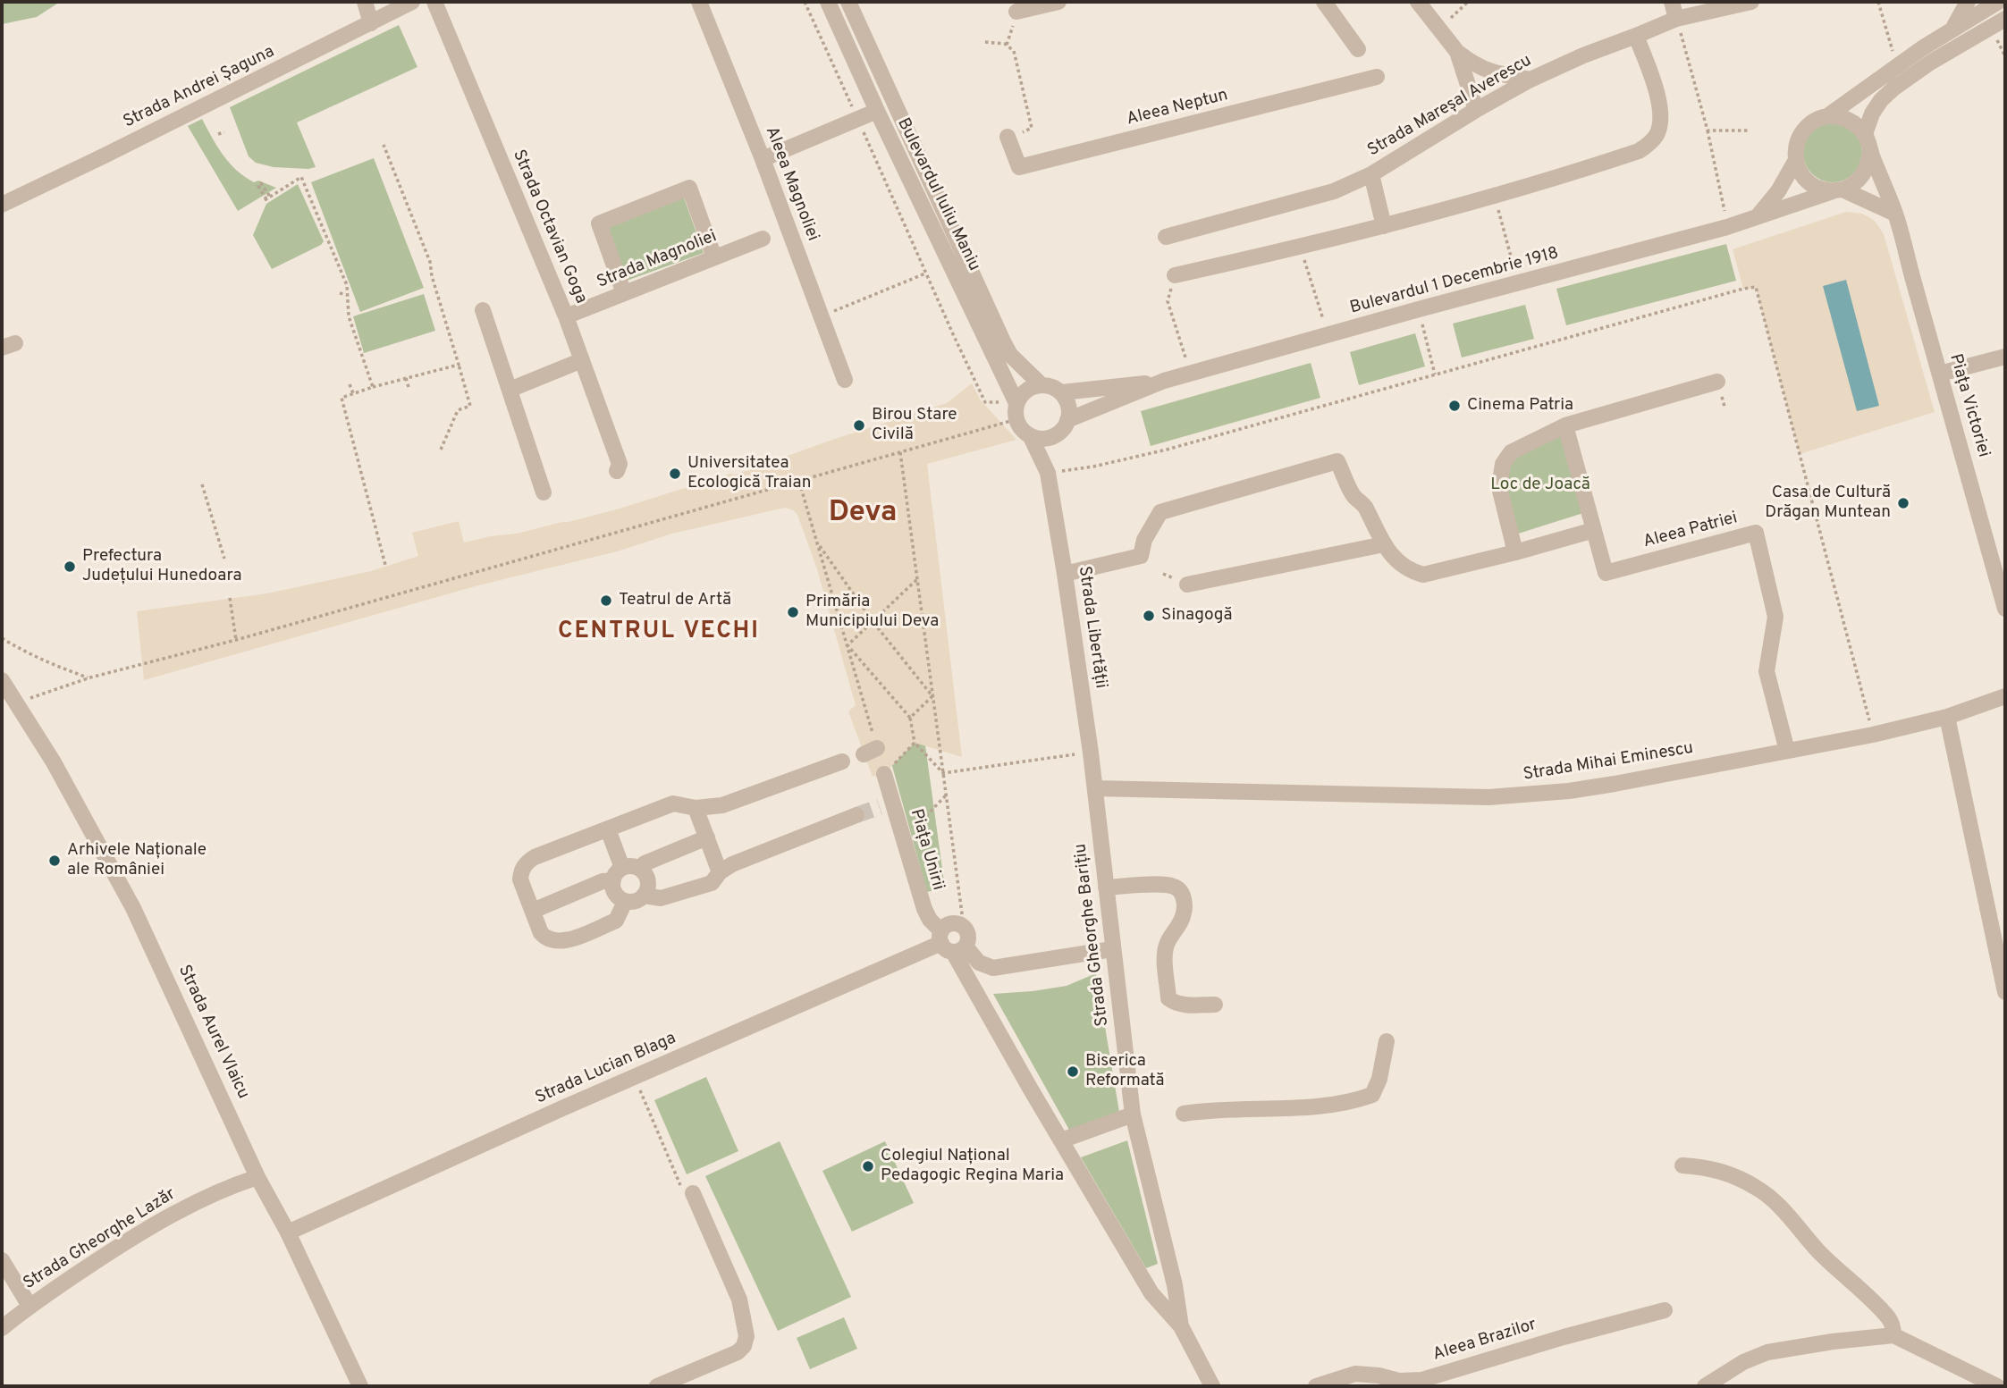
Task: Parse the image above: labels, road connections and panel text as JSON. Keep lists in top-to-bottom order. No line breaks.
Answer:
{"streets":{"street":["Strada Andrei Șaguna","Strada Mareșal Averescu","Aleea Neptun","Aleea Magnoliei","Bulevardul Iuliu Maniu","Strada Octavian Goga","Strada Magnoliei","Bulevardul 1 Decembrie 1918","Piața Victoriei","Aleea Patriei","Strada Libertății","Strada Mihai Eminescu","Piața Unirii","Strada Gheorghe Barițiu","Strada Aurel Vlaicu","Strada Lucian Blaga","Strada Gheorghe Lazăr","Aleea Brazilor"]},"crossings":[["Bulevardul Iuliu Maniu","Strada Libertății"],["Strada Octavian Goga","Strada Magnoliei"],["Bulevardul 1 Decembrie 1918","Piața Victoriei"],["Aleea Patriei","Strada Mihai Eminescu"],["Strada Libertății","Strada Mihai Eminescu"],["Strada Libertății","Strada Gheorghe Barițiu"],["Strada Mihai Eminescu","Strada Gheorghe Barițiu"],["Piața Unirii","Strada Gheorghe Barițiu"],["Piața Unirii","Strada Lucian Blaga"],["Strada Gheorghe Barițiu","Strada Lucian Blaga"],["Strada Aurel Vlaicu","Strada Lucian Blaga"],["Strada Aurel Vlaicu","Strada Gheorghe Lazăr"]],"districts":["Deva","CENTRUL VECHI"],"parks":["Loc de Joacă"],"places":["Cinema Patria","Birou Stare Civilă","Universitatea Ecologică Traian","Casa de Cultură Drăgan Muntean","Prefectura Județului Hunedoara","Teatrul de Artă","Primăria Municipiului Deva","Sinagogă","Arhivele Naționale ale României","Biserica Reformată","Colegiul Național Pedagogic Regina Maria"]}
